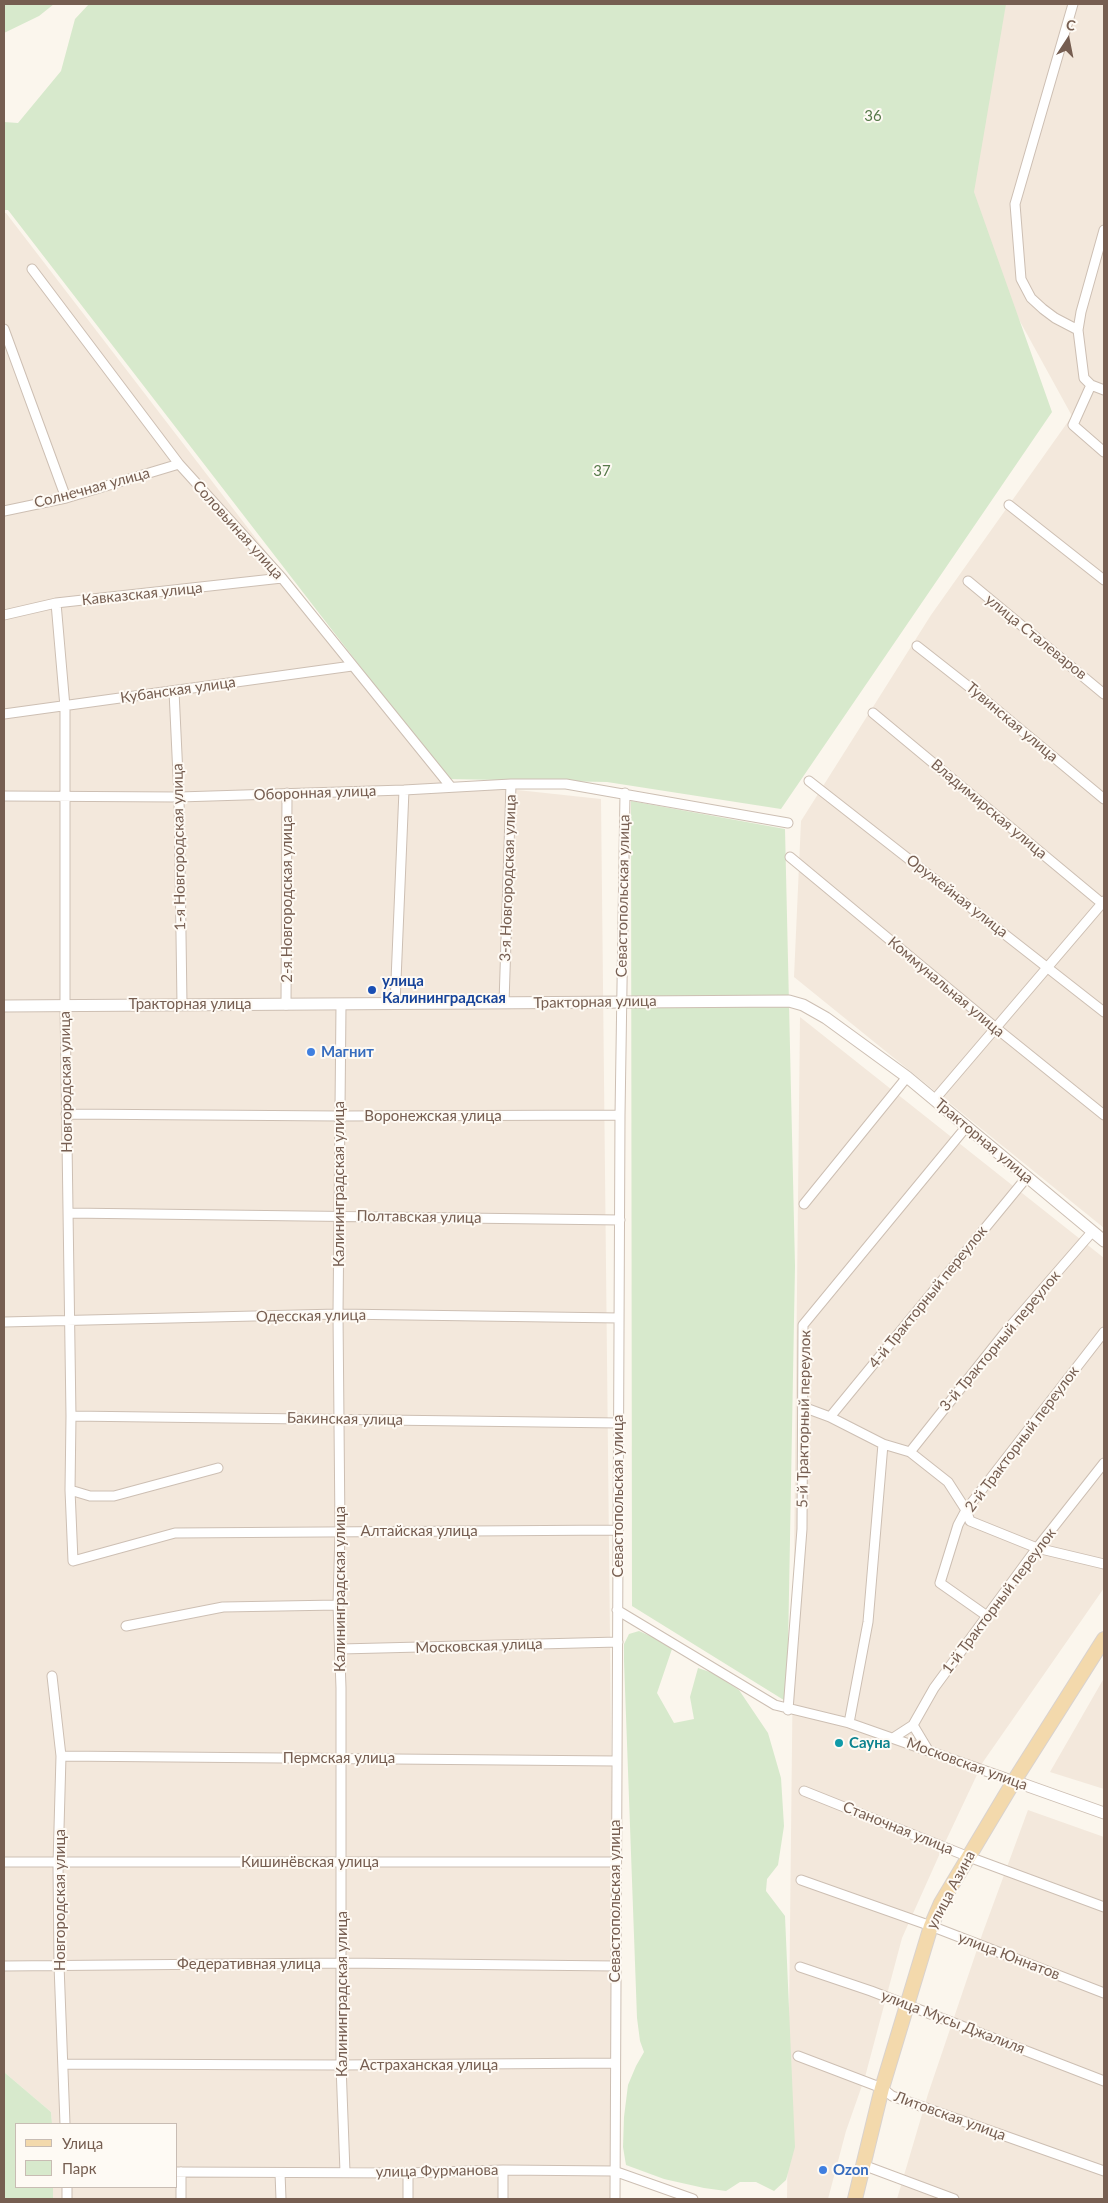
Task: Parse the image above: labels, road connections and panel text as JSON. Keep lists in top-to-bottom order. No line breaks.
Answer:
{"streets":{"main road":["улица Азина"],"street":["Солнечная улица","Соловьиная улица","Кавказская улица","улица Сталеваров","Кубанская улица","Тувинская улица","Оборонная улица","Владимирская улица","1-я Новгородская улица","3-я Новгородская улица","Севастопольская улица","Оружейная улица","2-я Новгородская улица","Коммунальная улица","Тракторная улица","Новгородская улица","Воронежская улица","Калининградская улица","Полтавская улица","4-й Тракторный переулок","Одесская улица","3-й Тракторный переулок","Бакинская улица","5-й Тракторный переулок","2-й Тракторный переулок","Алтайская улица","1-й Тракторный переулок","Московская улица","Пермская улица","Станочная улица","Кишинёвская улица","улица Юннатов","Федеративная улица","улица Мусы Джалиля","Астраханская улица","Литовская улица","улица Фурманова"]},"crossings":[["Солнечная улица","Соловьиная улица"],["Соловьиная улица","Кавказская улица"],["Соловьиная улица","Кубанская улица"],["Соловьиная улица","Оборонная улица"],["Кавказская улица","Новгородская улица"],["Кубанская улица","1-я Новгородская улица"],["Кубанская улица","Новгородская улица"],["Оборонная улица","1-я Новгородская улица"],["Оборонная улица","3-я Новгородская улица"],["Оборонная улица","Севастопольская улица"],["Оборонная улица","2-я Новгородская улица"],["Оборонная улица","Новгородская улица"],["1-я Новгородская улица","Тракторная улица"],["3-я Новгородская улица","Тракторная улица"],["Севастопольская улица","Тракторная улица"],["Севастопольская улица","Воронежская улица"],["Севастопольская улица","Полтавская улица"],["Севастопольская улица","Одесская улица"],["Севастопольская улица","Бакинская улица"],["Севастопольская улица","Алтайская улица"],["Севастопольская улица","Московская улица"],["Севастопольская улица","Пермская улица"],["Севастопольская улица","Кишинёвская улица"],["Севастопольская улица","Федеративная улица"],["Севастопольская улица","Астраханская улица"],["Севастопольская улица","улица Фурманова"],["2-я Новгородская улица","Тракторная улица"],["Тракторная улица","Новгородская улица"],["Тракторная улица","Калининградская улица"],["Тракторная улица","4-й Тракторный переулок"],["Тракторная улица","3-й Тракторный переулок"],["Тракторная улица","5-й Тракторный переулок"],["Новгородская улица","Воронежская улица"],["Новгородская улица","Полтавская улица"],["Новгородская улица","Одесская улица"],["Новгородская улица","Бакинская улица"],["Новгородская улица","Алтайская улица"],["Новгородская улица","Пермская улица"],["Новгородская улица","Кишинёвская улица"],["Новгородская улица","Федеративная улица"],["Новгородская улица","Астраханская улица"],["Воронежская улица","Калининградская улица"],["Калининградская улица","Полтавская улица"],["Калининградская улица","Одесская улица"],["Калининградская улица","Бакинская улица"],["Калининградская улица","Алтайская улица"],["Калининградская улица","Московская улица"],["Калининградская улица","Пермская улица"],["Калининградская улица","Кишинёвская улица"],["Калининградская улица","Федеративная улица"],["Калининградская улица","Астраханская улица"],["Калининградская улица","улица Фурманова"],["5-й Тракторный переулок","Московская улица"],["2-й Тракторный переулок","1-й Тракторный переулок"],["1-й Тракторный переулок","Московская улица"],["Московская улица","улица Азина"],["Станочная улица","улица Азина"],["улица Азина","улица Юннатов"],["улица Азина","улица Мусы Джалиля"],["улица Азина","Литовская улица"]],"parks":["36","37"],"places":["улица Калининградская","Магнит","Сауна","Ozon"],"legend":["Улица","Парк"],"north":"top"}
